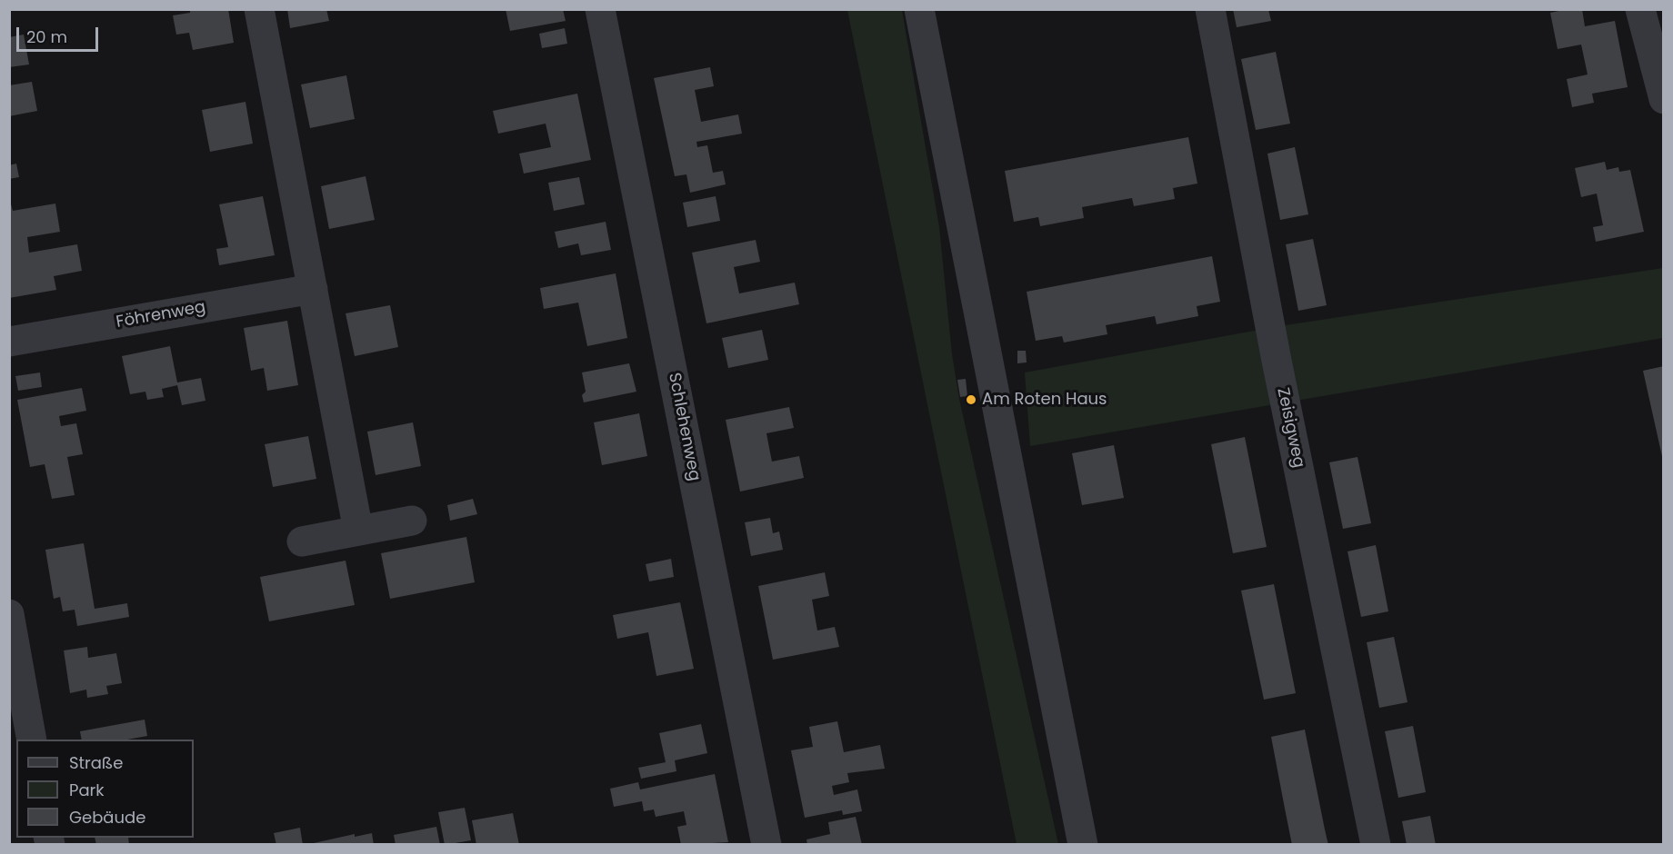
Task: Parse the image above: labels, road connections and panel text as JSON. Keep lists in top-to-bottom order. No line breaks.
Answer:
{"streets":{"street":["Föhrenweg","Schlehenweg","Zeisigweg"]},"places":["Am Roten Haus"],"legend":["Straße","Park","Gebäude"],"scale_bar":"20 m"}
